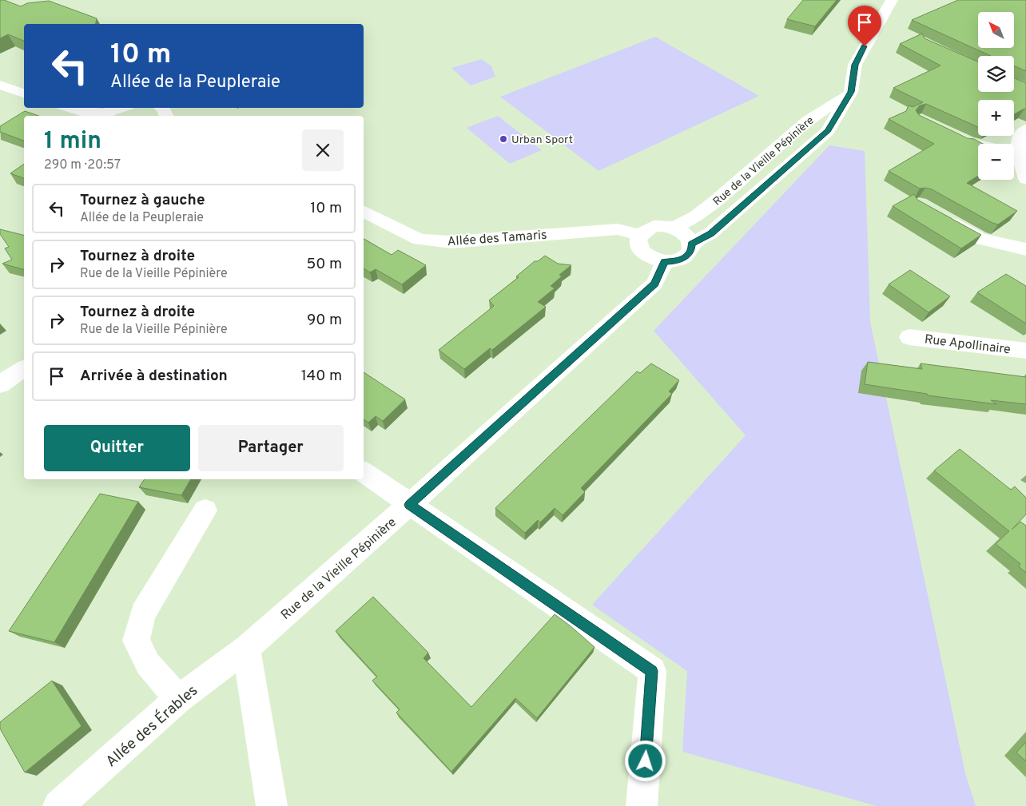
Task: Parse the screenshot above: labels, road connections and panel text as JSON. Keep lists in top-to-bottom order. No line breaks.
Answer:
{"streets":{"street":["Rue de la Vieille Pépinière","Allée des Tamaris","Rue Apollinaire","Allée des Érables"]},"crossings":[["Rue de la Vieille Pépinière","Allée des Tamaris"],["Rue de la Vieille Pépinière","Allée des Érables"]],"places":["Urban Sport"],"north":"top left","page":{"map_buttons":["+","−"],"turn":["10 m","Allée de la Peupleraie"],"heading":["1 min","290 m · 20:57"],"list":[{"name":"Tournez à gauche","note":"Allée de la Peupleraie","value":"10 m"},{"name":"Tournez à droite","note":"Rue de la Vieille Pépinière","value":"50 m"},{"name":"Tournez à droite","note":"Rue de la Vieille Pépinière","value":"90 m"},{"name":"Arrivée à destination","value":"140 m"}],"buttons":["Quitter","Partager"]}}
